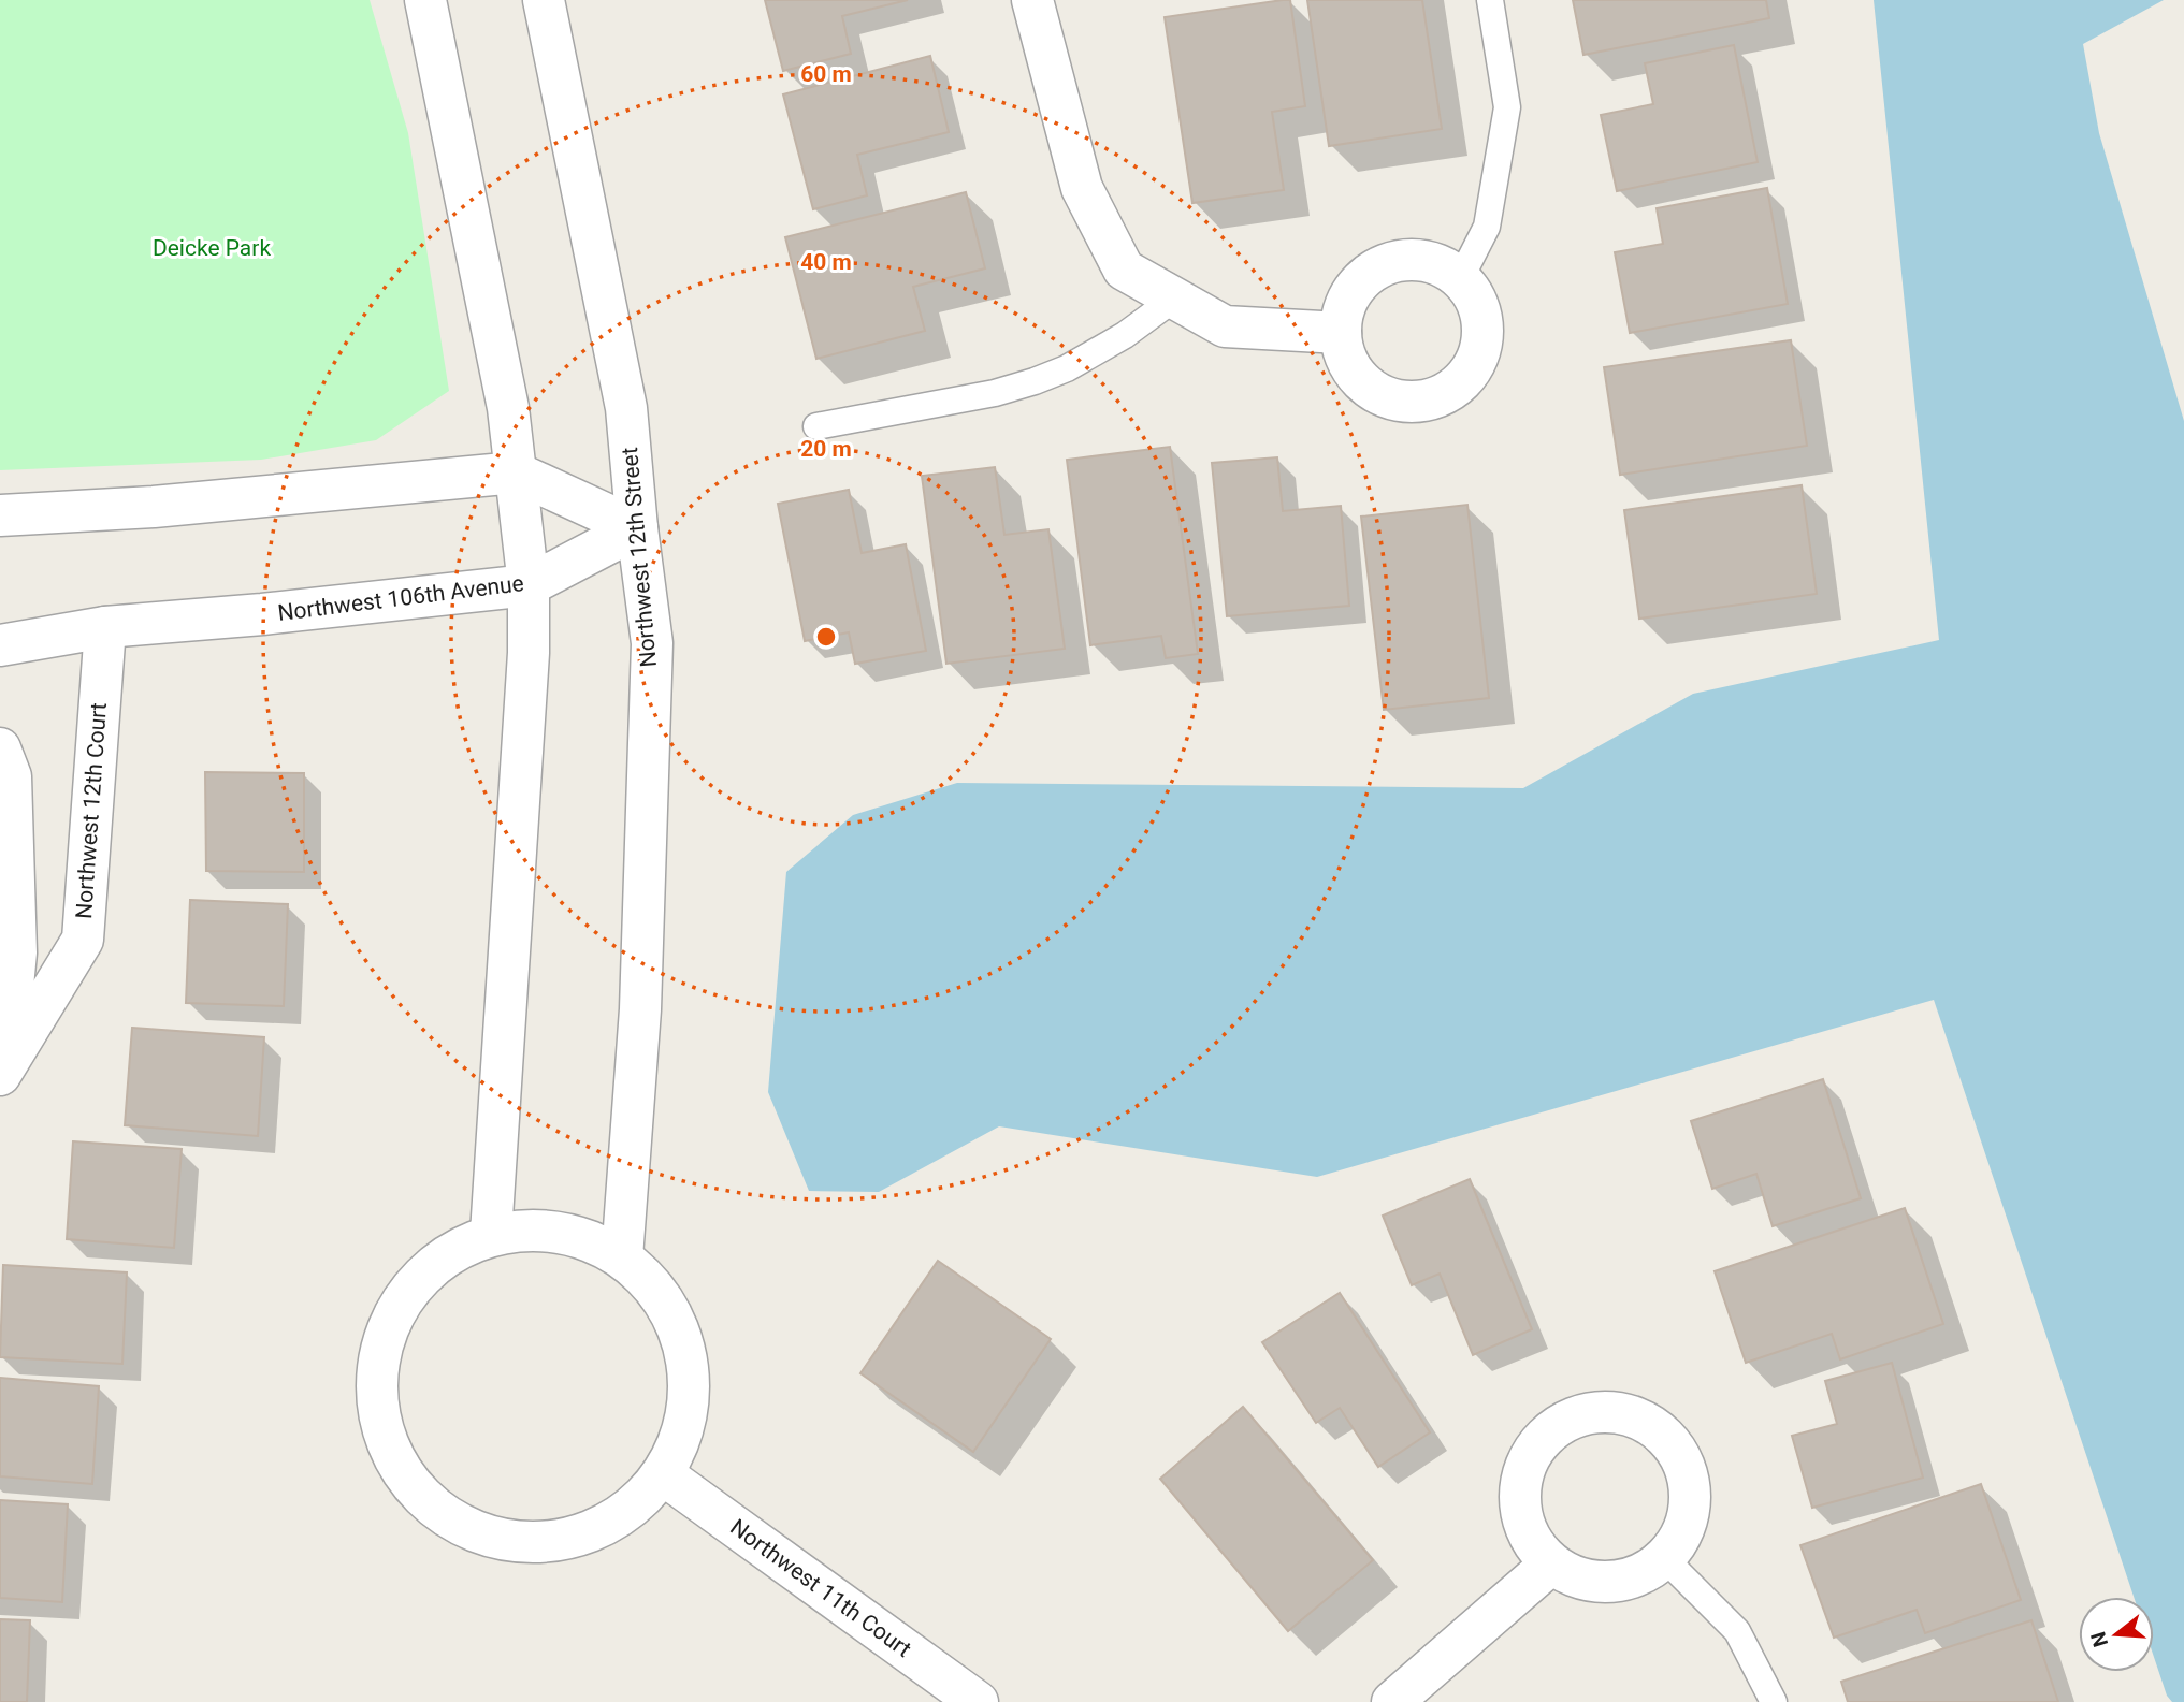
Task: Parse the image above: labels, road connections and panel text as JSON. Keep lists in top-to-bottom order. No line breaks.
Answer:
{"streets":{"street":["Northwest 12th Street","Northwest 106th Avenue","Northwest 12th Court","Northwest 11th Court"]},"crossings":[["Northwest 12th Street","Northwest 106th Avenue"],["Northwest 106th Avenue","Northwest 12th Court"]],"parks":["Deicke Park"],"north":"left","rings":["60 m","40 m","20 m"]}
